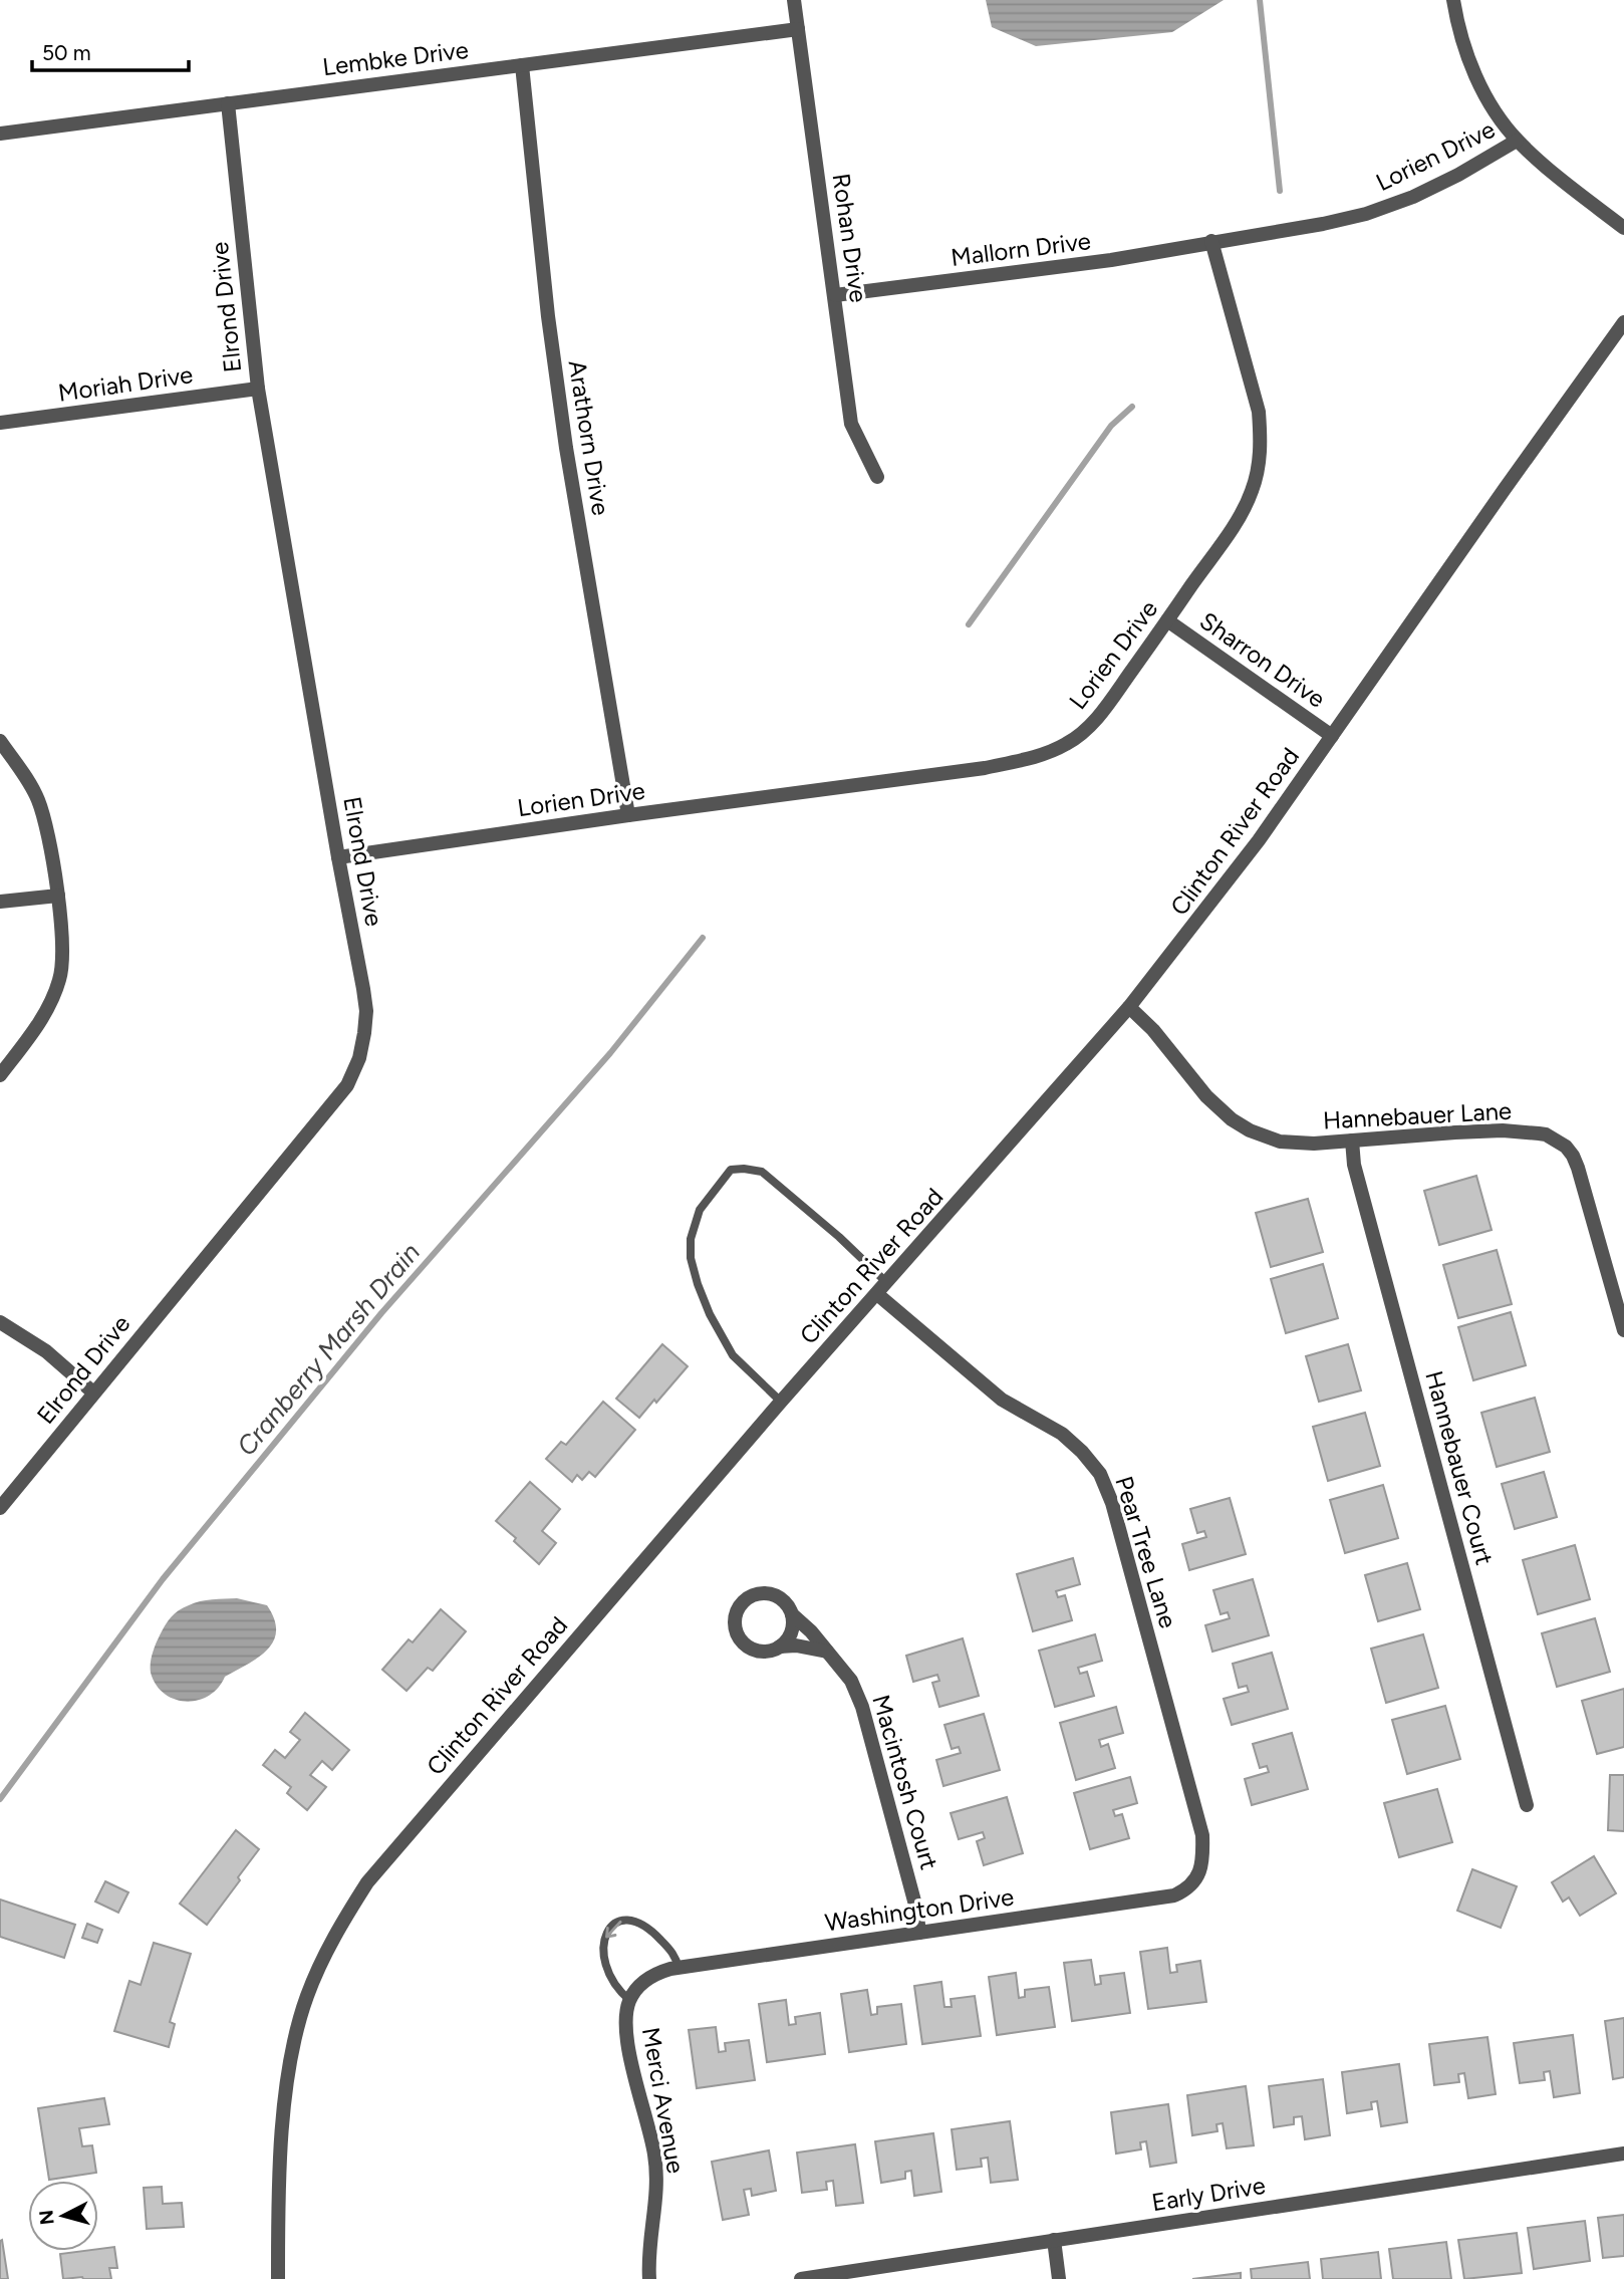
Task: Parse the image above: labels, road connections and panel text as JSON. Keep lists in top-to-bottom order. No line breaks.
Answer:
{"streets":{"street":["Lembke Drive","Lorien Drive","Rohan Drive","Mallorn Drive","Elrond Drive","Moriah Drive","Arathorn Drive","Sharron Drive","Clinton River Road","Hannebauer Lane","Hannebauer Court","Pear Tree Lane","Macintosh Court","Washington Drive","Merci Avenue","Early Drive"]},"crossings":[["Lembke Drive","Rohan Drive"],["Lembke Drive","Elrond Drive"],["Lembke Drive","Arathorn Drive"],["Lorien Drive","Mallorn Drive"],["Lorien Drive","Elrond Drive"],["Lorien Drive","Arathorn Drive"],["Lorien Drive","Sharron Drive"],["Rohan Drive","Mallorn Drive"],["Elrond Drive","Moriah Drive"],["Sharron Drive","Clinton River Road"],["Clinton River Road","Hannebauer Lane"],["Clinton River Road","Pear Tree Lane"],["Hannebauer Lane","Hannebauer Court"],["Pear Tree Lane","Washington Drive"],["Macintosh Court","Washington Drive"],["Washington Drive","Merci Avenue"]],"water":["Cranberry Marsh Drain"],"scale_bar":"50 m","north":"left"}
